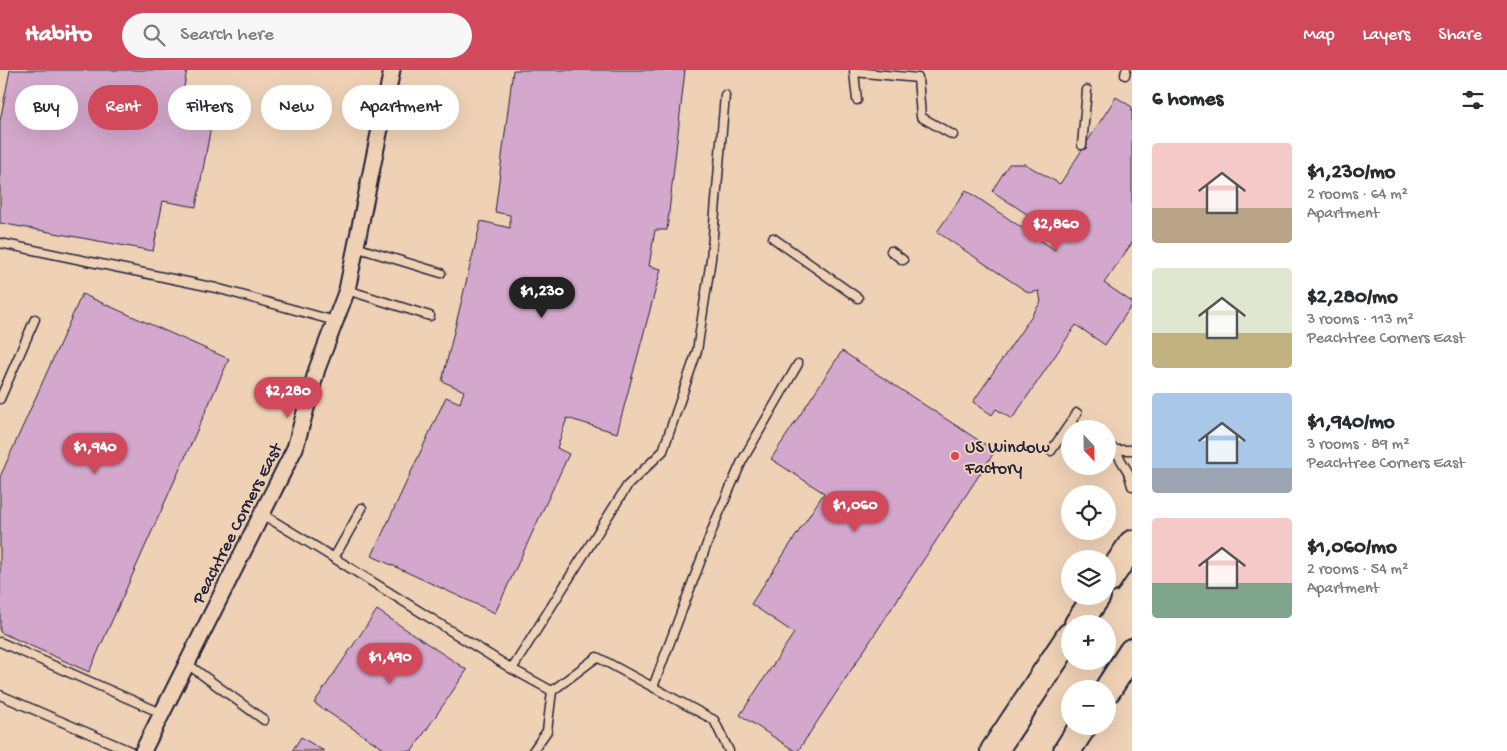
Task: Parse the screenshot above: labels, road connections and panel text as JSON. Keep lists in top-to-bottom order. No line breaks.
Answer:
{"streets":{"street":["Peachtree Corners East"]},"places":["US Window Factory"],"north":"bottom","page":{"header":"Habito","search":"Search here","nav":["Map","Layers","Share"],"heading":"6 homes","chip":["Buy","Rent","Filters","New","Apartment"],"list":[{"name":"$1,230/mo","note":"2 rooms · 64 m² · Apartment"},{"name":"$2,280/mo","note":"3 rooms · 113 m² · Peachtree Corners East"},{"name":"$1,940/mo","note":"3 rooms · 89 m² · Peachtree Corners East"},{"name":"$1,060/mo","note":"2 rooms · 54 m² · Apartment"}],"price":["$2,860","$1,230","$2,280","$1,940","$1,060","$1,490"],"map_buttons":["+","−"]}}
